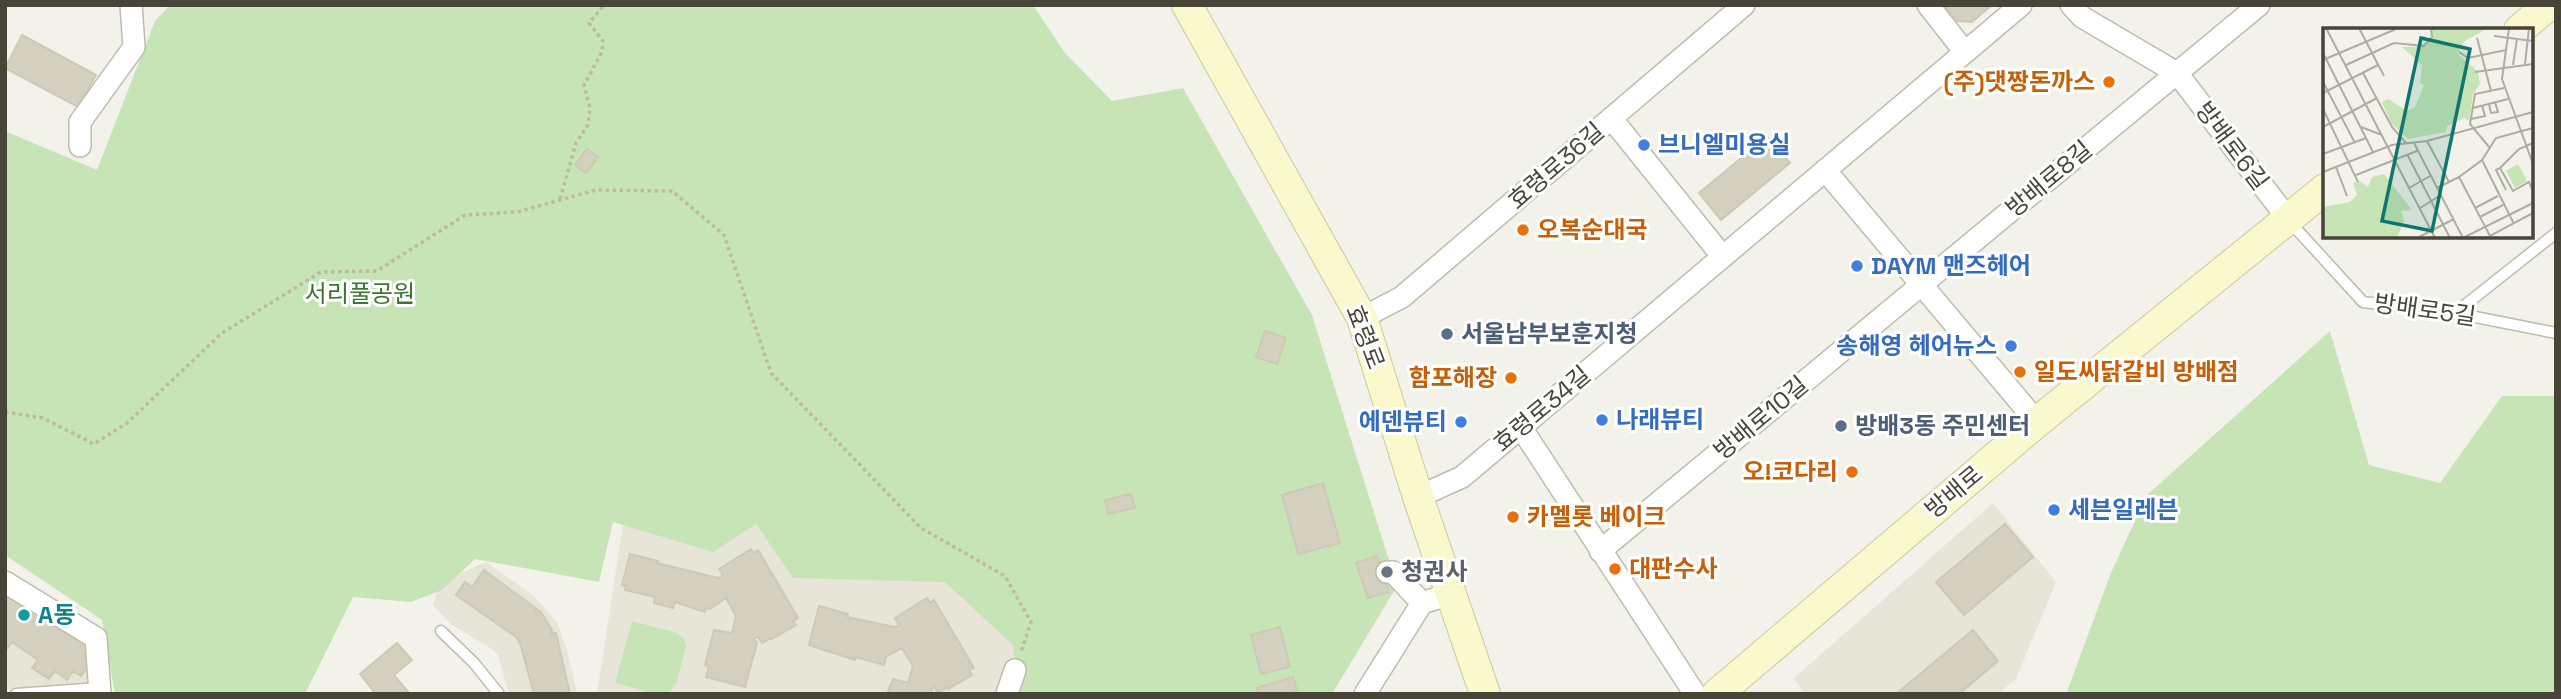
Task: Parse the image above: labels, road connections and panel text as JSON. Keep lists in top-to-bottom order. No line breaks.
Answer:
{"streets":{"main road":["효령로","방배로"],"street":["방배로6길","효령로36길","방배로8길","효령로34길","방배로10길"],"lane":["방배로5길"]},"crossings":[["방배로6길","방배로8길"],["방배로6길","방배로5길"],["방배로6길","방배로"],["효령로36길","효령로"],["방배로8길","방배로10길"],["방배로5길","방배로"],["효령로","효령로34길"]],"parks":["서리풀공원"],"places":["(주)댓짱돈까스","브니엘미용실","오복순대국","DAYM 맨즈헤어","서울남부보훈지청","송해영 헤어뉴스","일도씨닭갈비 방배점","함포해장","나래뷰티","에덴뷰티","방배3동 주민센터","오!코다리","세븐일레븐","카멜롯 베이크","대판수사","청권사","A동"]}
